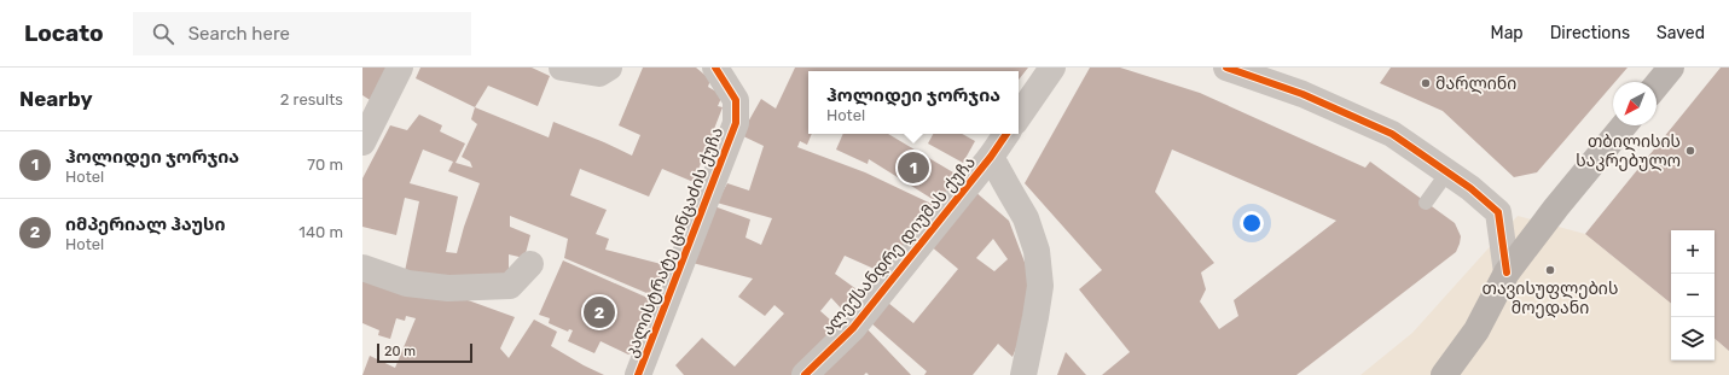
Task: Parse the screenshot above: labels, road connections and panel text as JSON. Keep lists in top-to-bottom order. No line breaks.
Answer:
{"streets":{"street":["კალისტრატე ცინცაძის ქუჩა","ალექსანდრე დიუმას ქუჩა"]},"places":["მარლინი","თბილისის საკრებულო","თავისუფლების მოედანი"],"scale_bar":"20 m","north":"bottom left","page":{"header":"Locato","search":"Search here","nav":["Map","Directions","Saved"],"heading":["Nearby","2 results"],"popup":["ჰოლიდეი ჯორჯია","Hotel"],"list":[{"mark":"1","name":"ჰოლიდეი ჯორჯია","note":"Hotel","value":"70 m"},{"mark":"2","name":"იმპერიალ ჰაუსი","note":"Hotel","value":"140 m"}],"pins":["1","2"],"map_buttons":["+","−"],"scale":"20 m"}}
